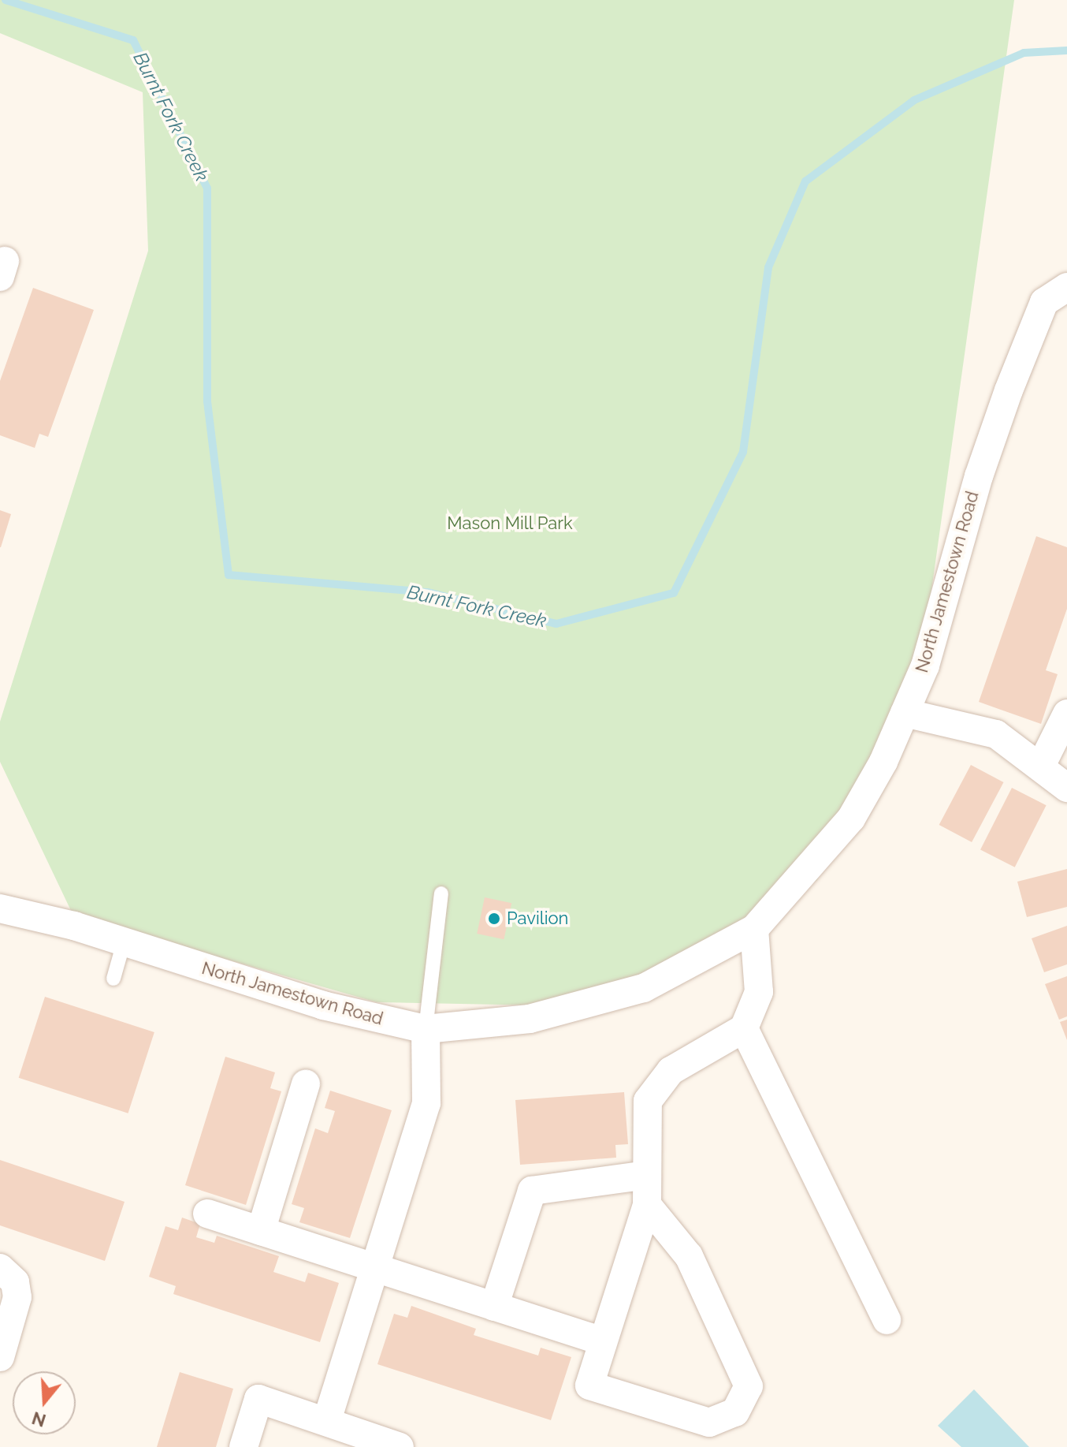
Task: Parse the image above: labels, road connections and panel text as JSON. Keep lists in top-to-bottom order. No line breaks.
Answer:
{"streets":{"street":["North Jamestown Road"]},"water":["Burnt Fork Creek"],"parks":["Mason Mill Park"],"places":["Pavilion"],"north":"bottom"}
